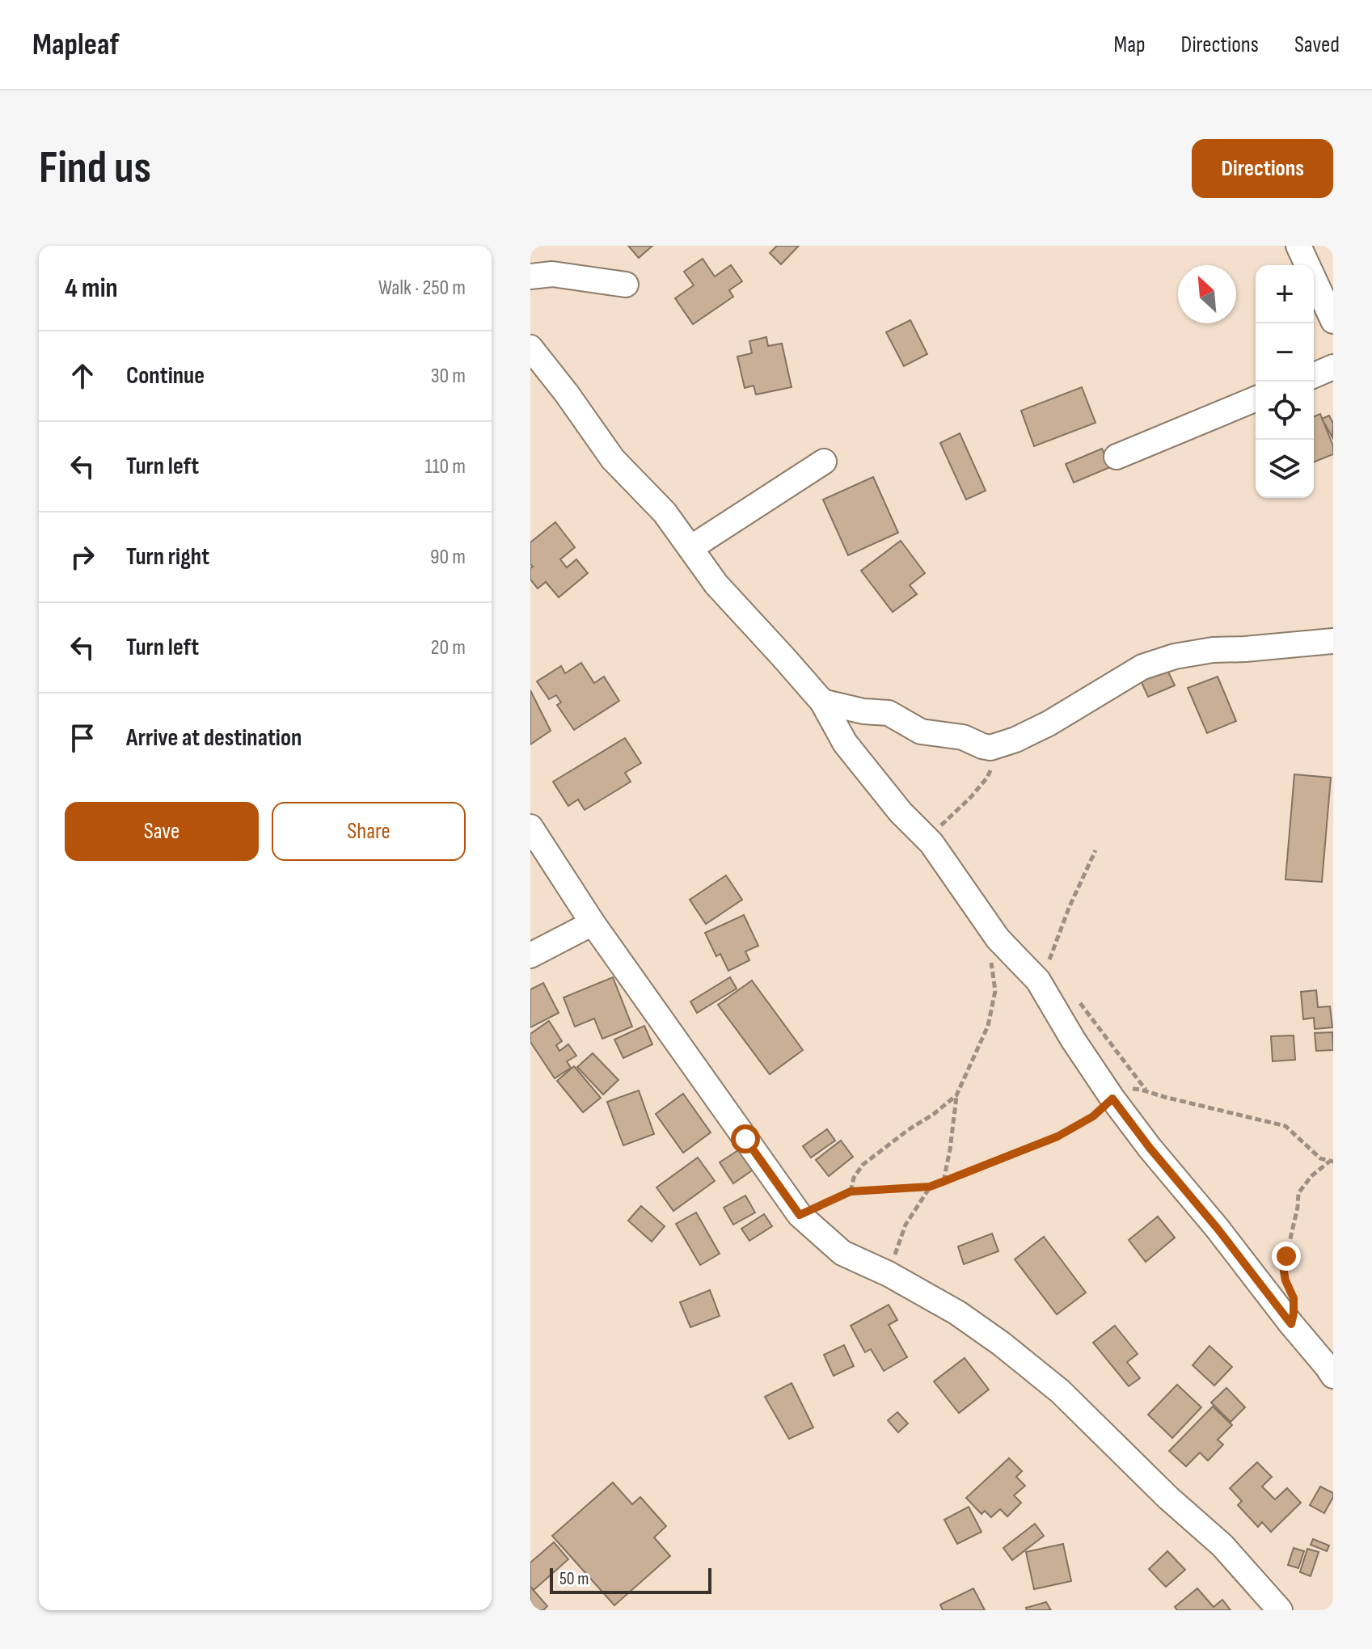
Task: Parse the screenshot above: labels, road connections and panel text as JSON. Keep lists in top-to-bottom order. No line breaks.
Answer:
{"scale_bar":"50 m","north":"top left","page":{"header":"Mapleaf","nav":["Map","Directions","Saved"],"buttons":["Directions",["Save","Share"]],"title":"Find us","heading":["4 min","Walk · 250 m"],"map_buttons":["+","−"],"list":[["Continue","30 m"],["Turn left","110 m"],["Turn right","90 m"],["Turn left","20 m"],"Arrive at destination"],"scale":"50 m"}}
